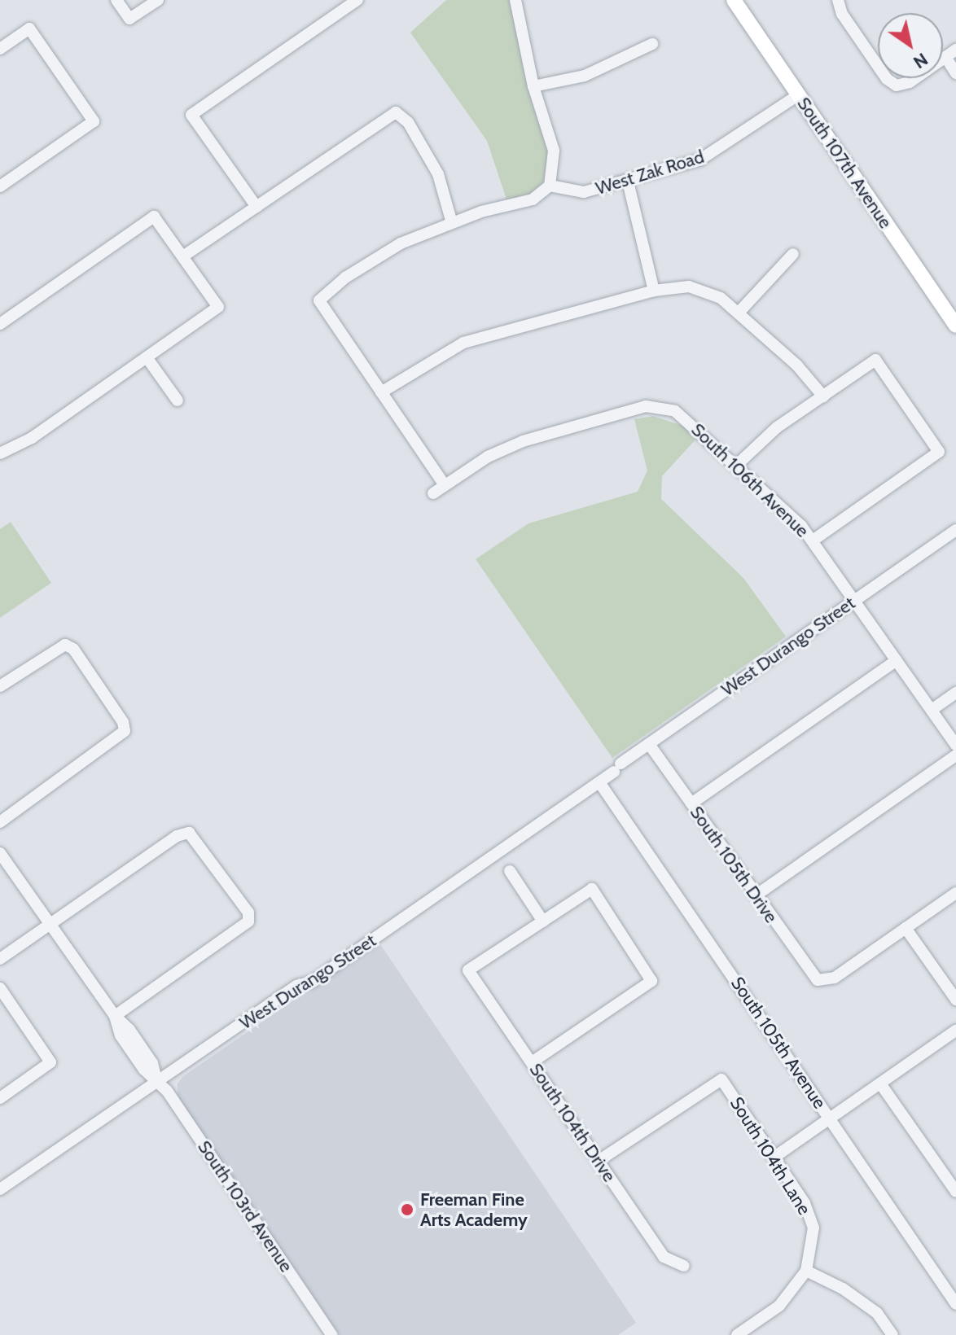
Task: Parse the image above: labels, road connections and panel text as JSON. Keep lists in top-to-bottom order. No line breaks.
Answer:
{"streets":{"main road":["South 107th Avenue"],"street":["West Zak Road","South 106th Avenue","West Durango Street","South 105th Drive","South 105th Avenue","South 104th Drive","South 104th Lane","South 103rd Avenue"]},"crossings":[["South 107th Avenue","West Zak Road"],["South 106th Avenue","West Durango Street"],["West Durango Street","South 105th Drive"],["West Durango Street","South 105th Avenue"],["West Durango Street","South 103rd Avenue"],["South 104th Drive","South 104th Lane"]],"places":["Freeman Fine Arts Academy"],"north":"bottom right"}
